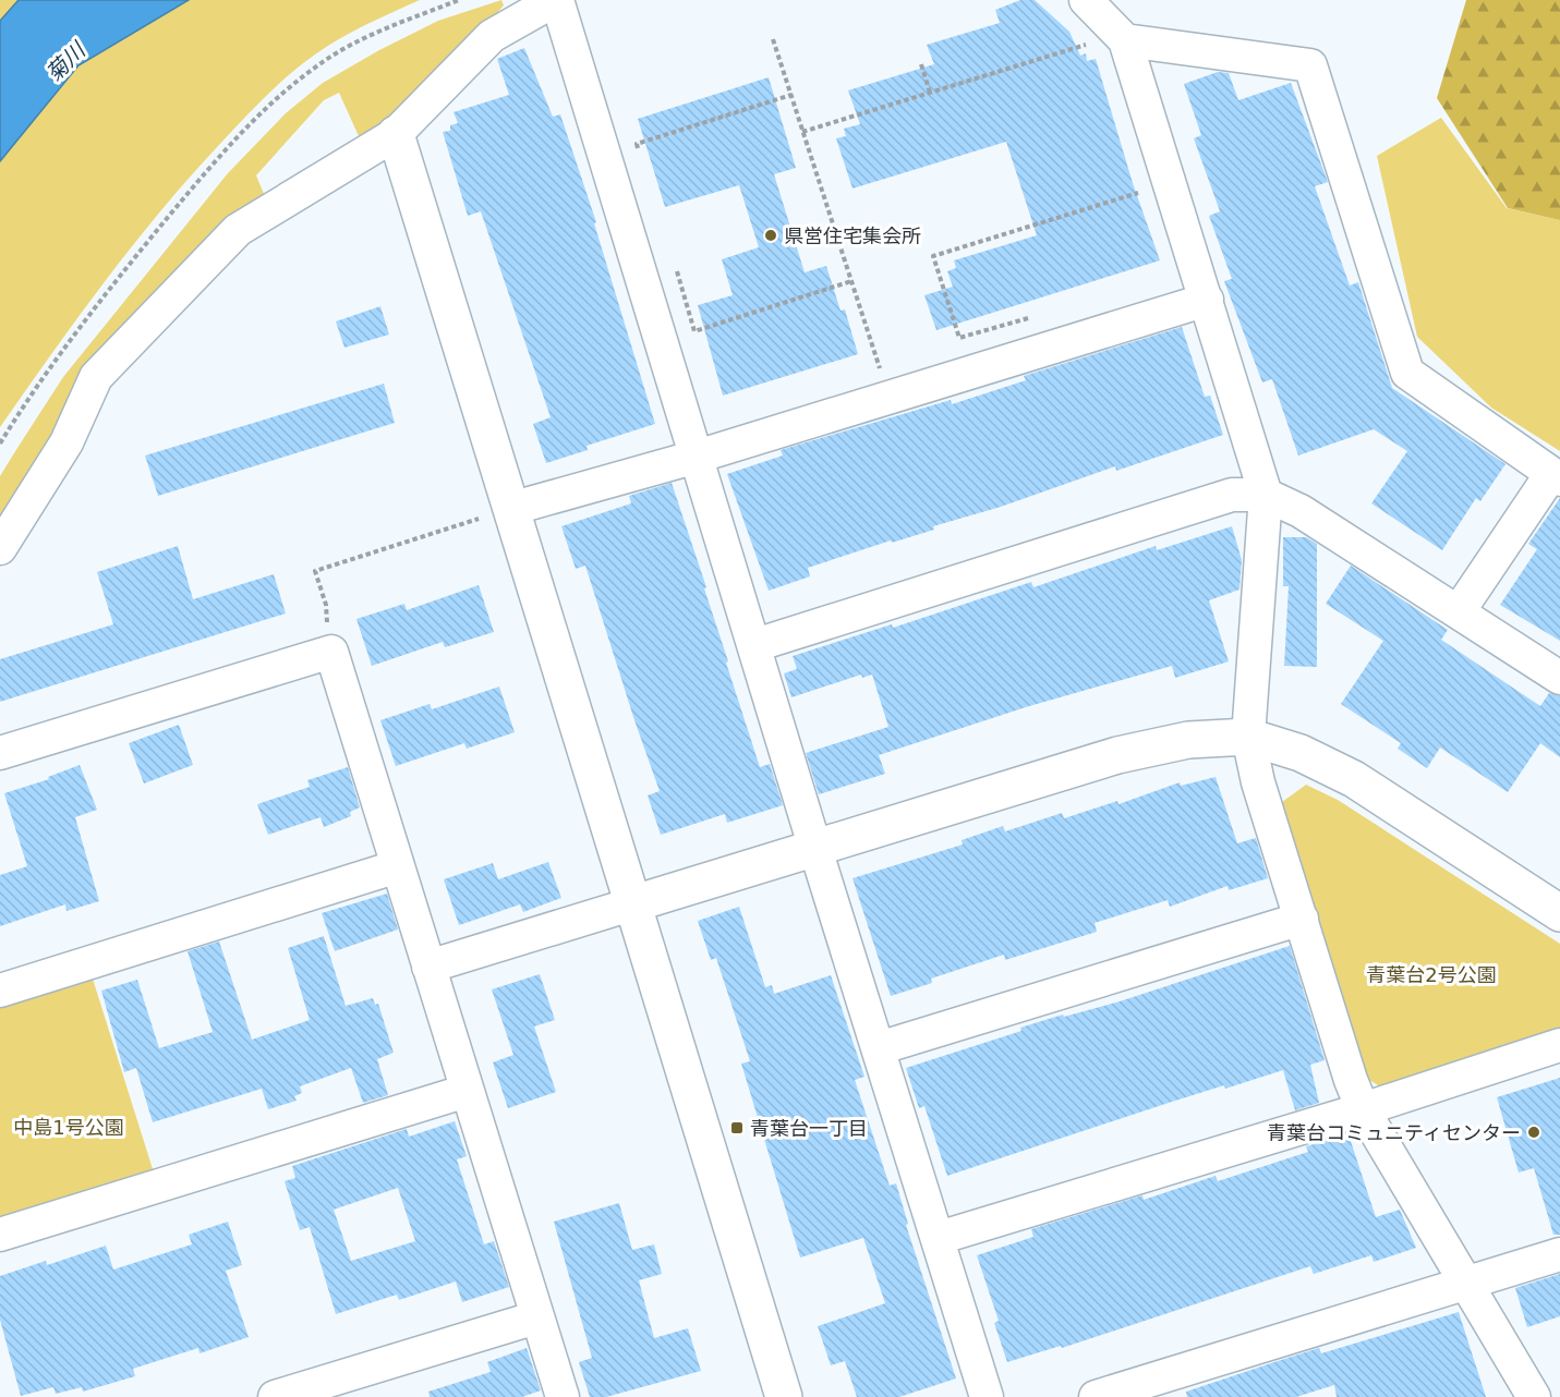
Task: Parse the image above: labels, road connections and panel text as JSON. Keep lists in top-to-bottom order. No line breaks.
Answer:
{"water":["菊川"],"parks":["青葉台2号公園","中島1号公園"],"places":{"other":["県営住宅集会所","青葉台コミュニティセンター"],"transit":["青葉台一丁目"]}}
